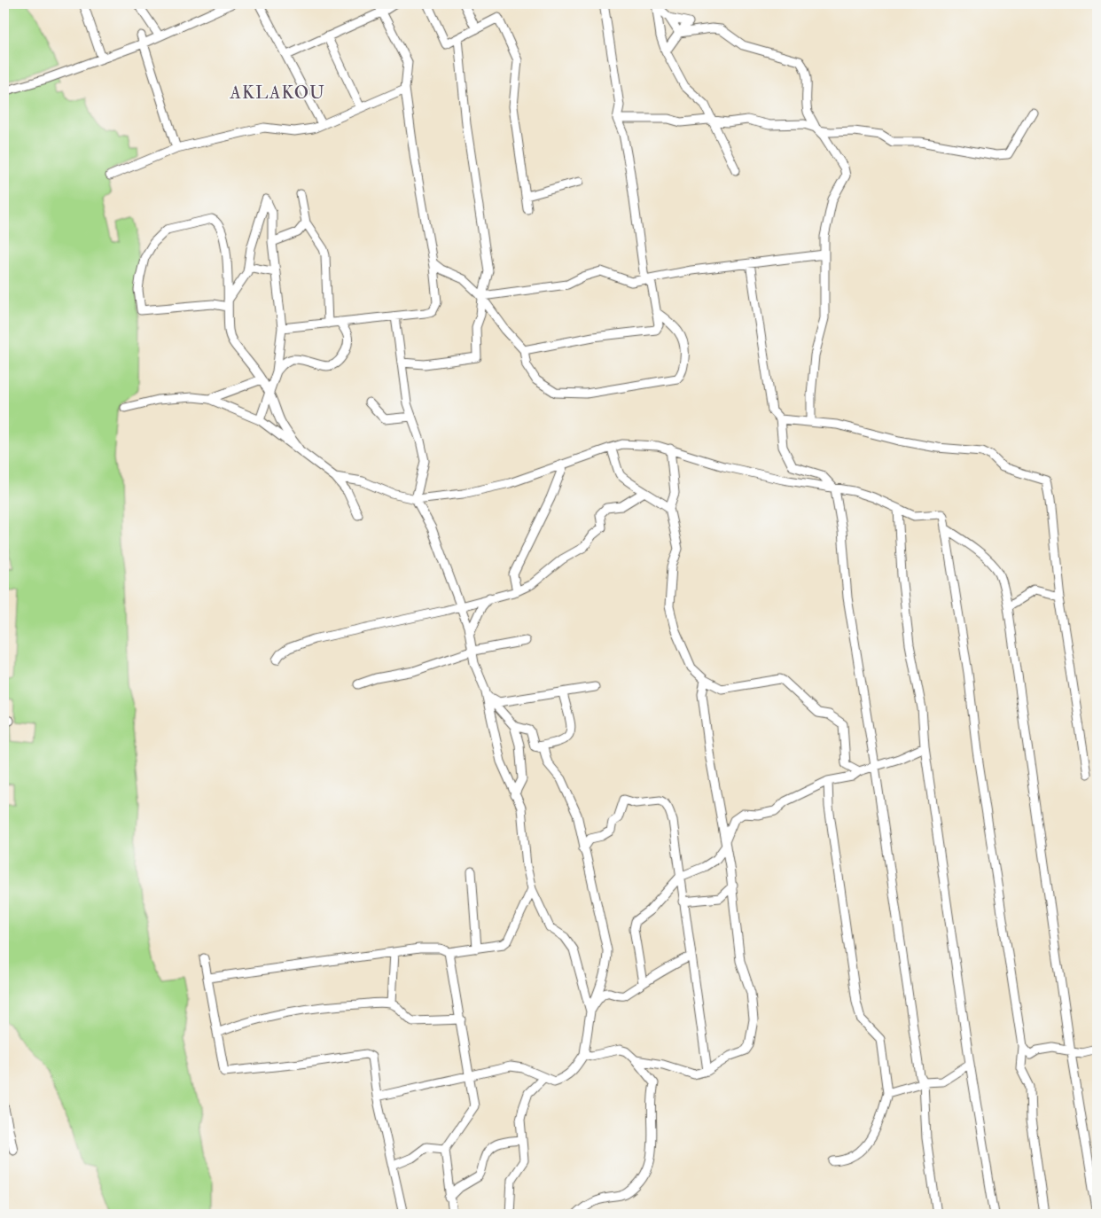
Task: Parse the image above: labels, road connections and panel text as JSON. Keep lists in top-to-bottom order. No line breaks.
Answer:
{"districts":["AKLAKOU"]}
